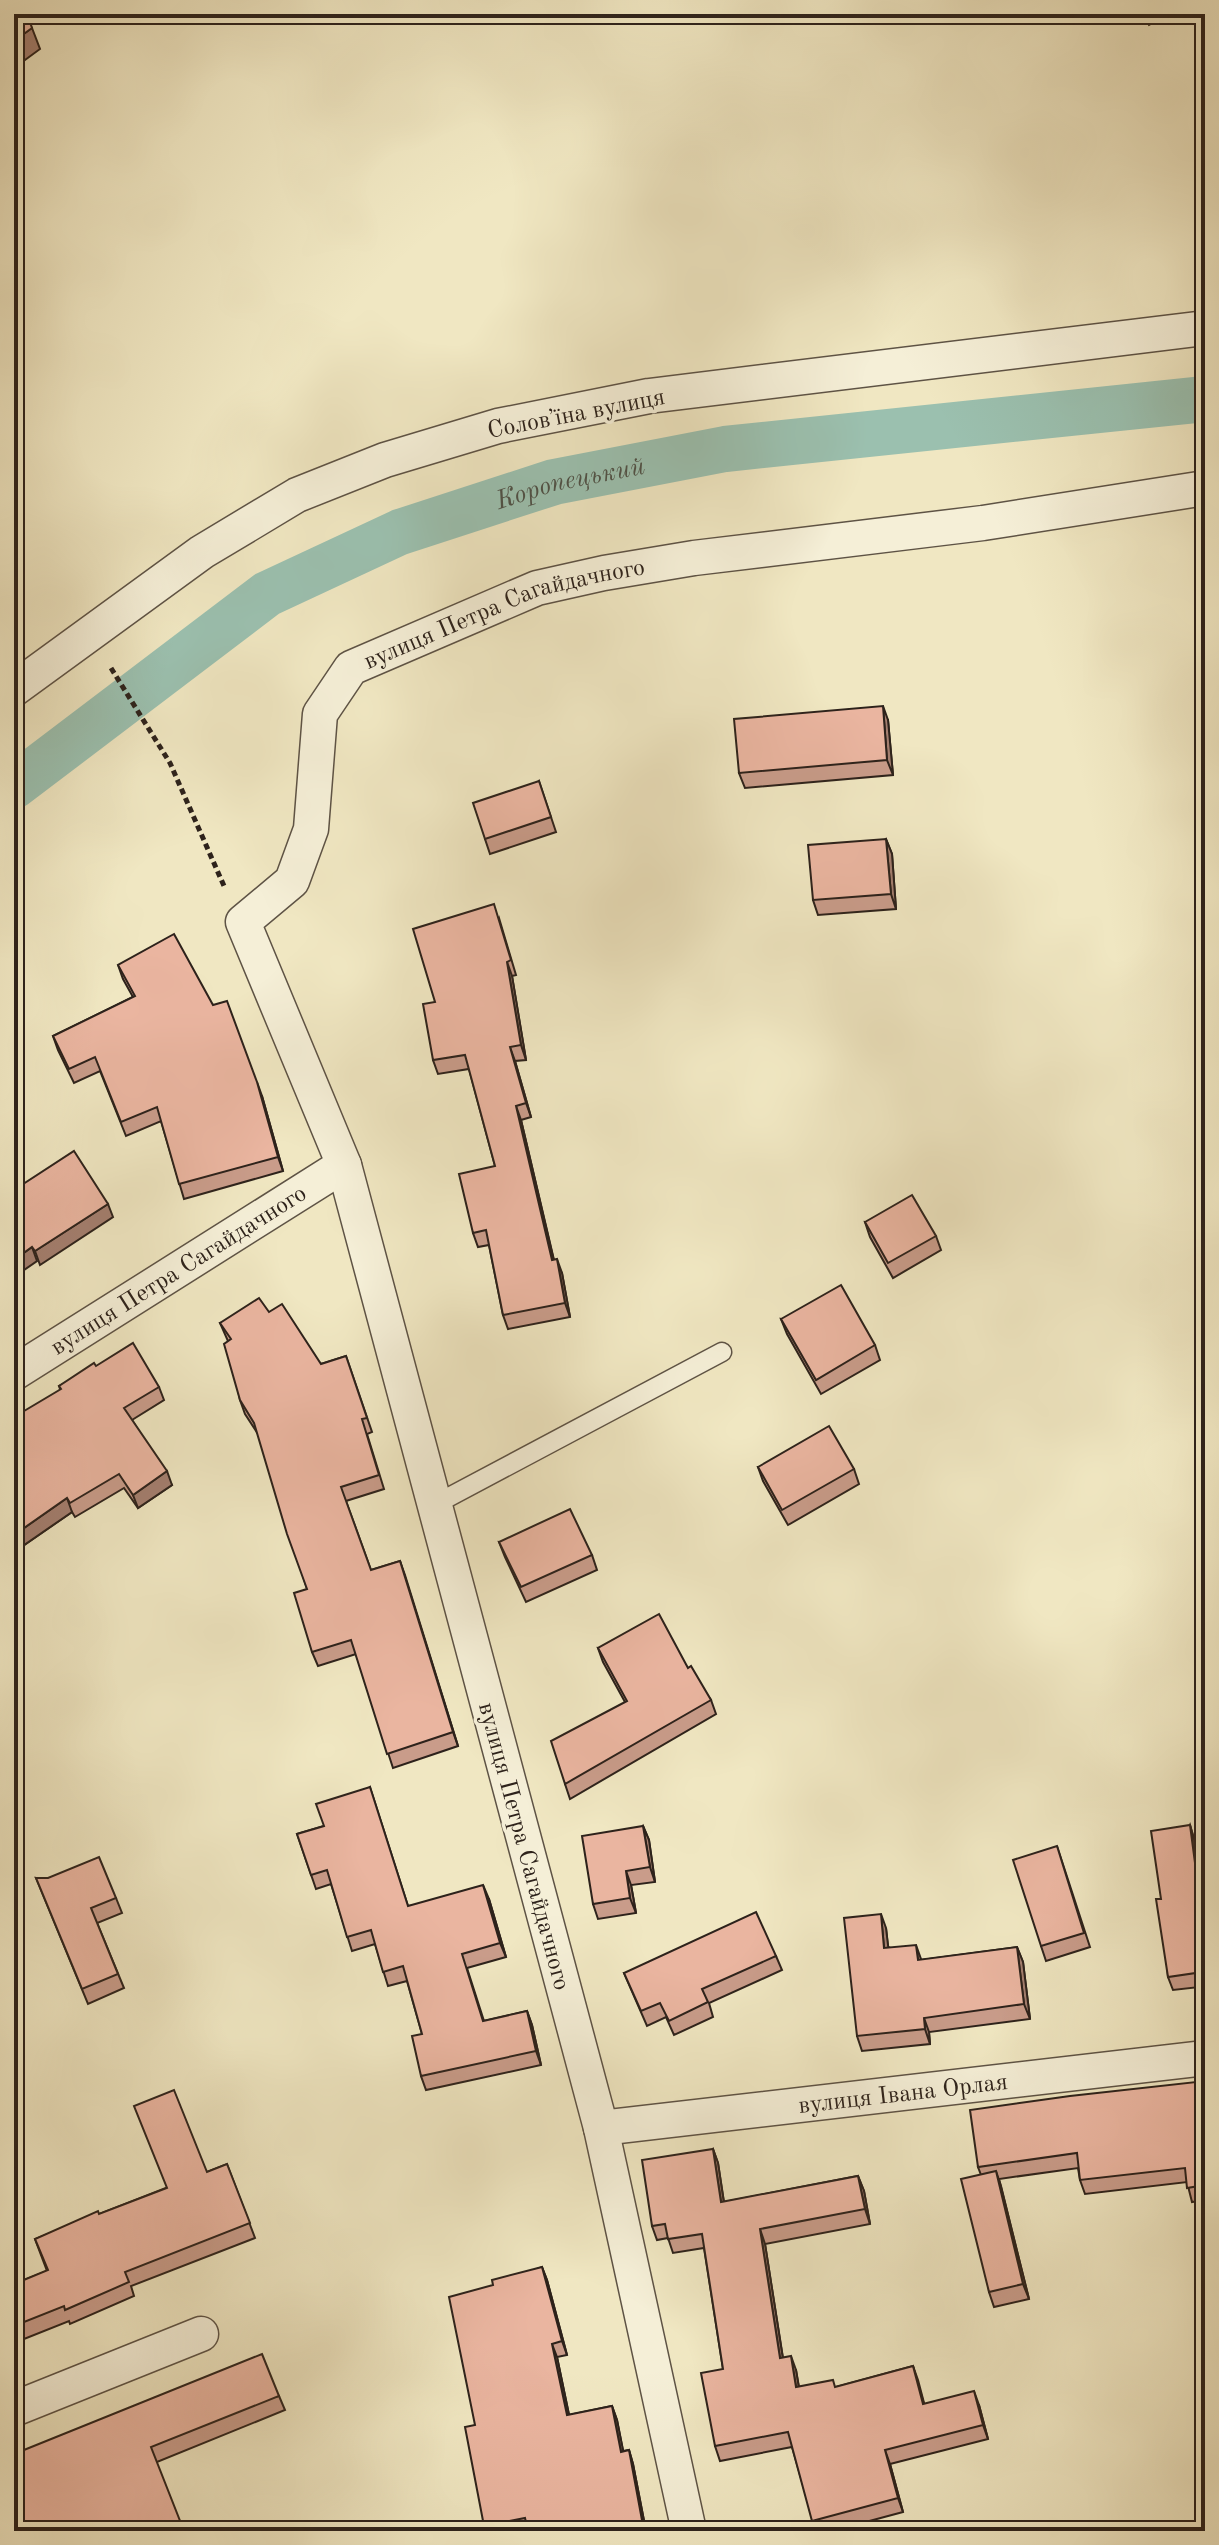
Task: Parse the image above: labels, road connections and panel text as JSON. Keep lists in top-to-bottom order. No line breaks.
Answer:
{"streets":{"street":["Соловʼїна вулиця","вулиця Петра Сагайдачного","вулиця Івана Орлая"]},"crossings":[["вулиця Петра Сагайдачного","вулиця Івана Орлая"]],"water":["Коропецький"]}
